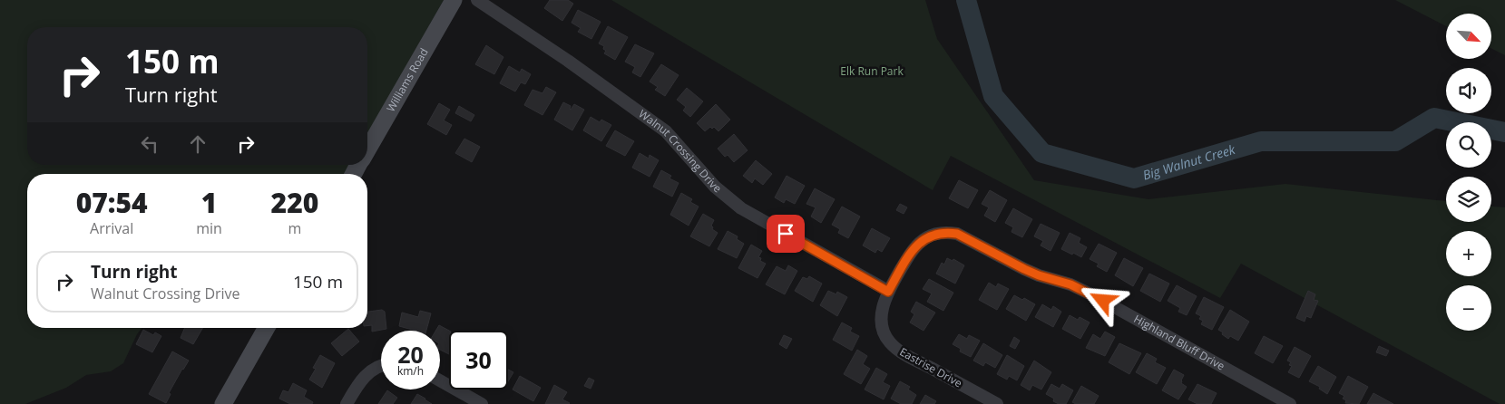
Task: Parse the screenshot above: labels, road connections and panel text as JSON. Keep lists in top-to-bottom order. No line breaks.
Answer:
{"streets":{"main road":["Williams Road"],"street":["Walnut Crossing Drive","Highland Bluff Drive","Eastrise Drive"]},"crossings":[["Walnut Crossing Drive","Highland Bluff Drive"],["Walnut Crossing Drive","Eastrise Drive"],["Highland Bluff Drive","Eastrise Drive"]],"water":["Big Walnut Creek"],"parks":["Elk Run Park"],"north":"bottom right","page":{"map_buttons":["+","−"],"turn":["150 m","Turn right"],"eta":["07:54","Arrival","1","min","220","m"],"list":[{"name":"Turn right","note":"Walnut Crossing Drive","value":"150 m"}],"speed":"20 km/h","limit":"30"}}
